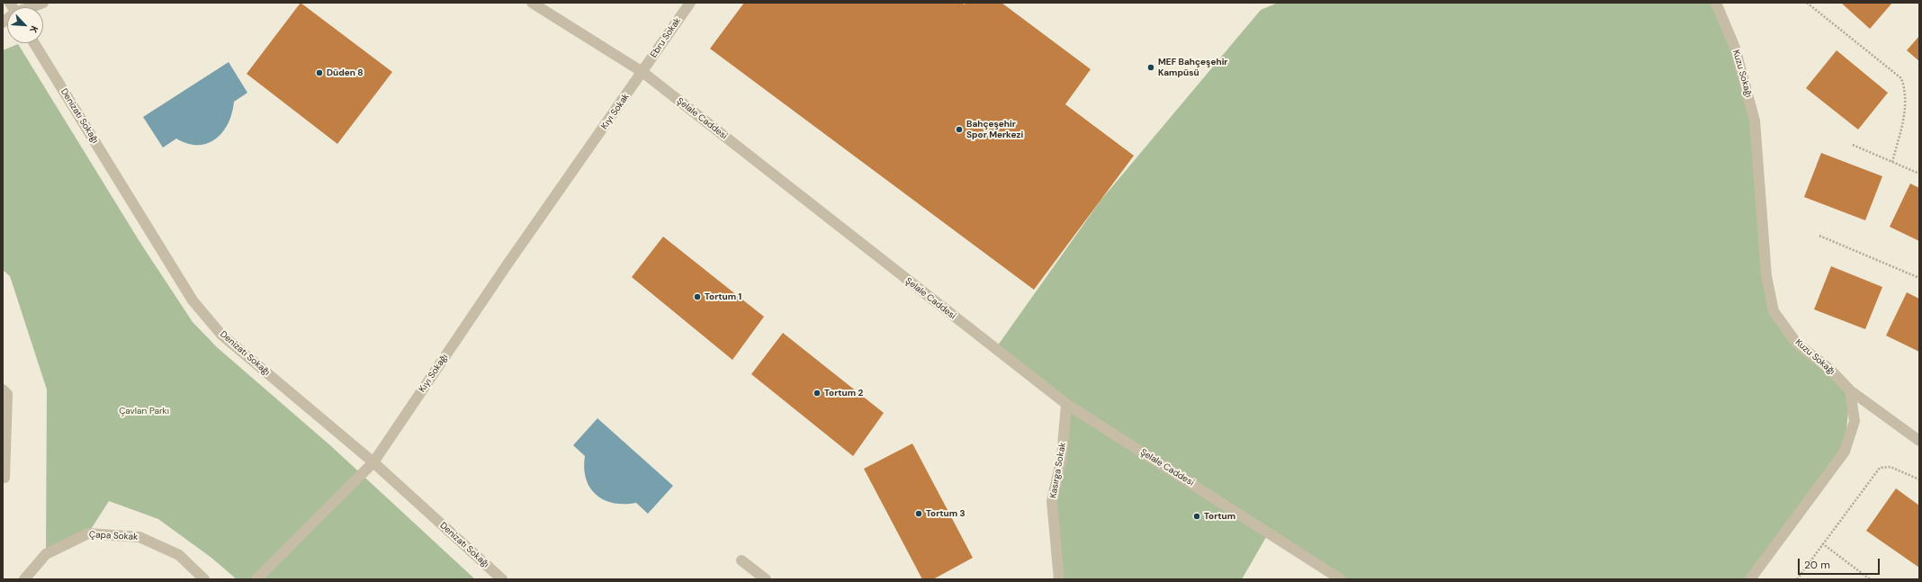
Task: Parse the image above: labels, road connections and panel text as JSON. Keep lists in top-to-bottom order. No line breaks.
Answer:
{"streets":{"street":["Ebru Sokak","Kuzu Sokağı","Kıyı Sokak","Denizatı Sokağı","Şelale Caddesi","Kıyı Sokağı","Kasırga Sokak","Çapa Sokak"]},"crossings":[["Ebru Sokak","Kıyı Sokak"],["Ebru Sokak","Şelale Caddesi"],["Kıyı Sokak","Şelale Caddesi"],["Kıyı Sokak","Kıyı Sokağı"],["Denizatı Sokağı","Kıyı Sokağı"],["Şelale Caddesi","Kasırga Sokak"]],"parks":["Çavlan Parkı"],"places":["MEF Bahçeşehir Kampüsü","Düden 8","Bahçeşehir Spor Merkezi","Tortum 1","Tortum 2","Tortum 3","Tortum"],"scale_bar":"20 m","north":"bottom right"}
